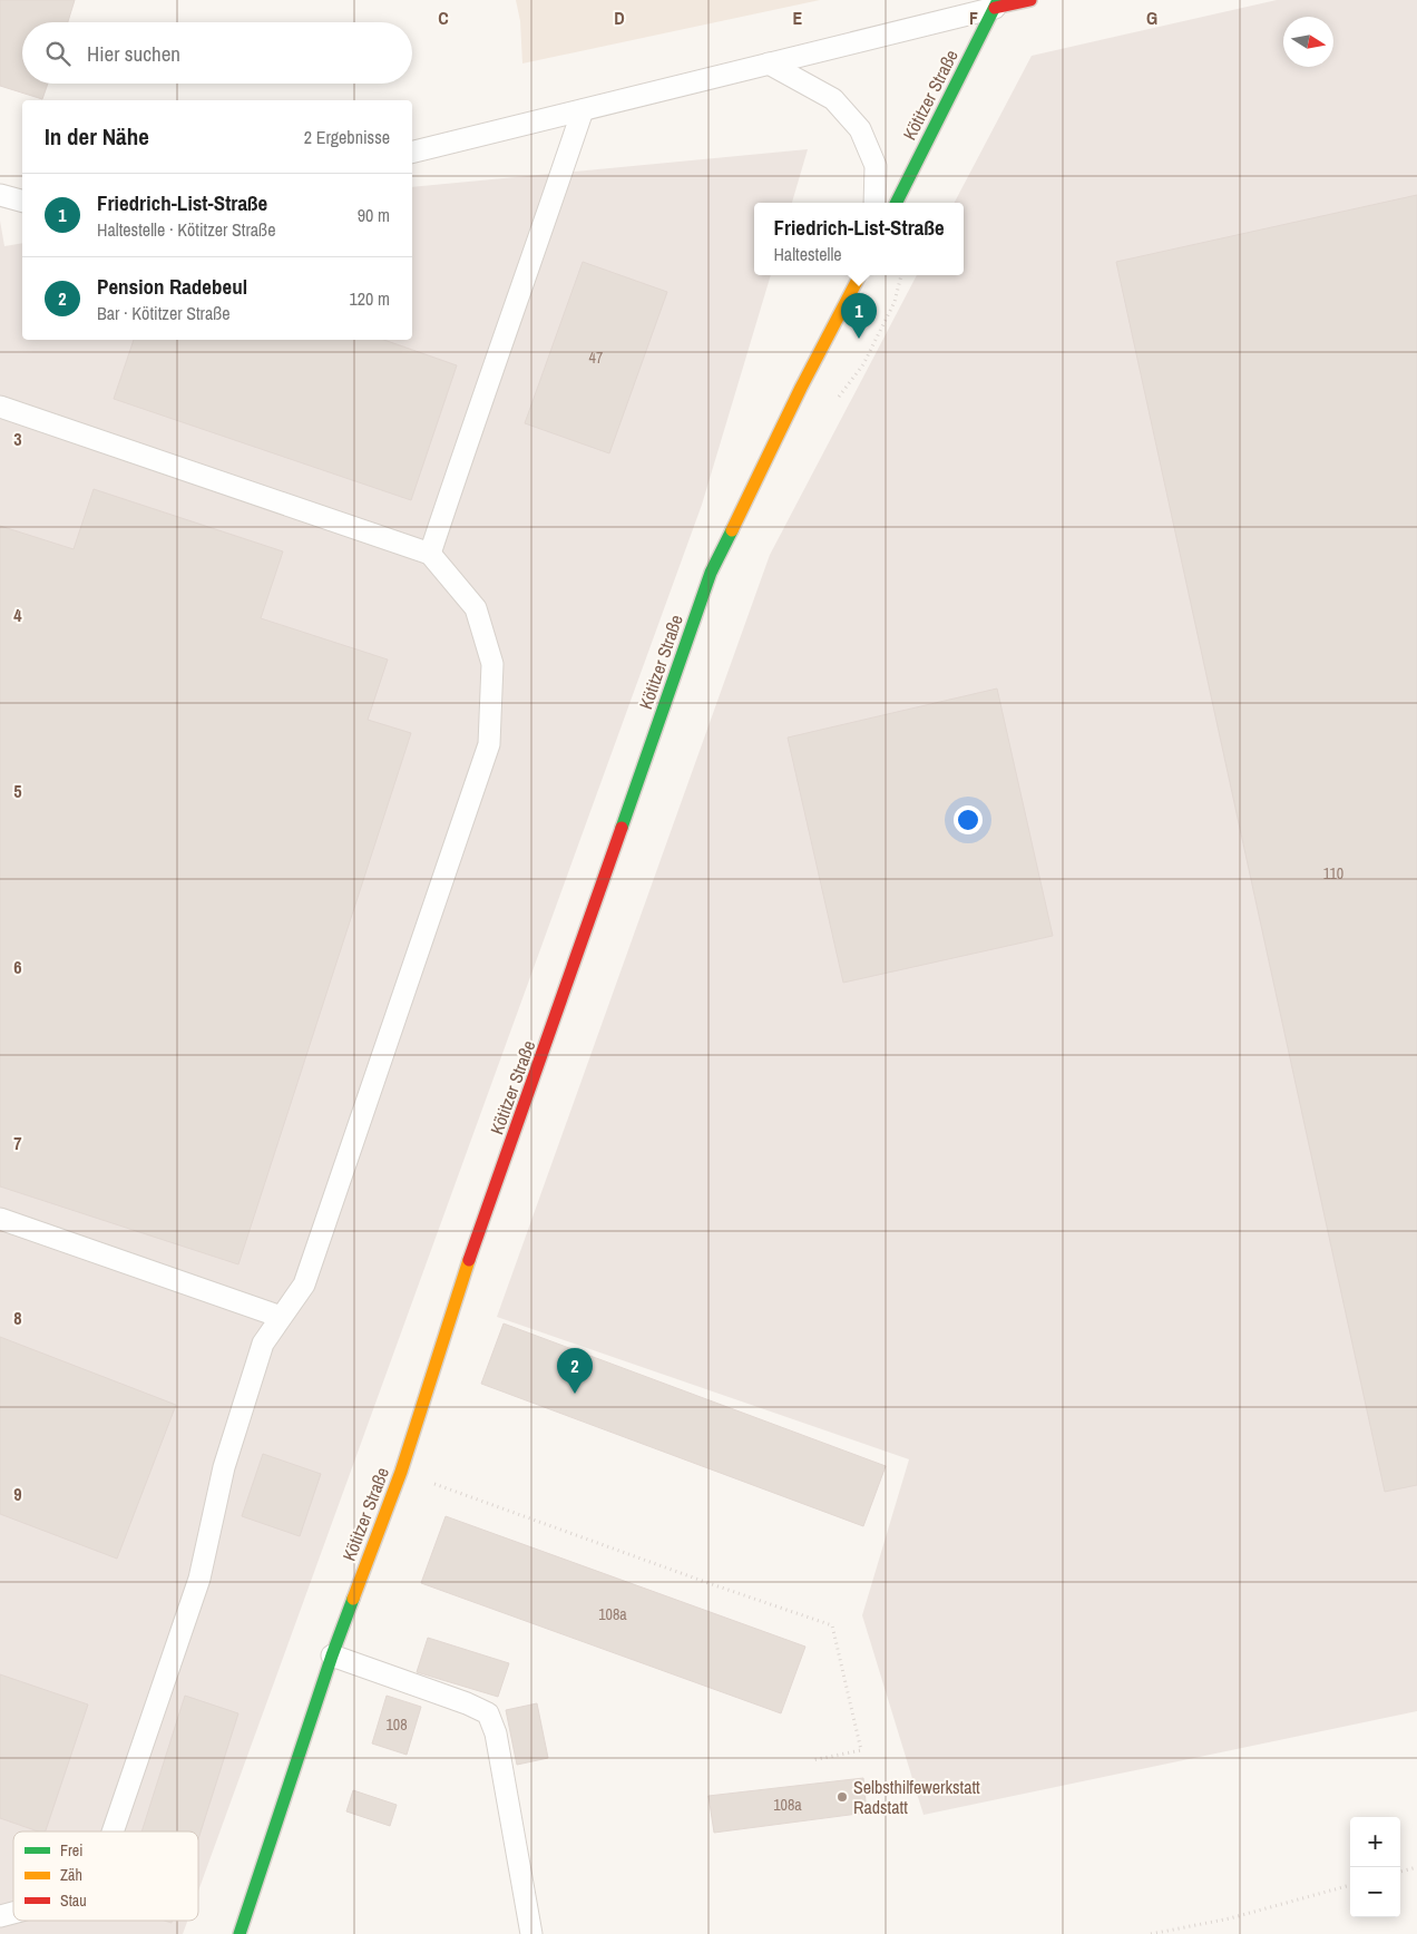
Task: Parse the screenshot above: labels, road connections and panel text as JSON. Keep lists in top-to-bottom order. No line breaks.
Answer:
{"streets":{"street":["Kötitzer Straße"]},"places":["Selbsthilfewerkstatt Radstatt"],"house_numbers":["47","110","108a","108","108a"],"legend":["Frei","Zäh","Stau"],"north":"right","page":{"search":"Hier suchen","heading":["In der Nähe","2 Ergebnisse"],"list":[{"mark":"1","name":"Friedrich-List-Straße","note":"Haltestelle · Kötitzer Straße","value":"90 m"},{"mark":"2","name":"Pension Radebeul","note":"Bar · Kötitzer Straße","value":"120 m"}],"popup":["Friedrich-List-Straße","Haltestelle"],"pins":["1","2"],"map_buttons":["+","−"]},"grid":{"columns":["C","D","E","F","G"],"rows":["3","4","5","6","7","8","9"]}}
